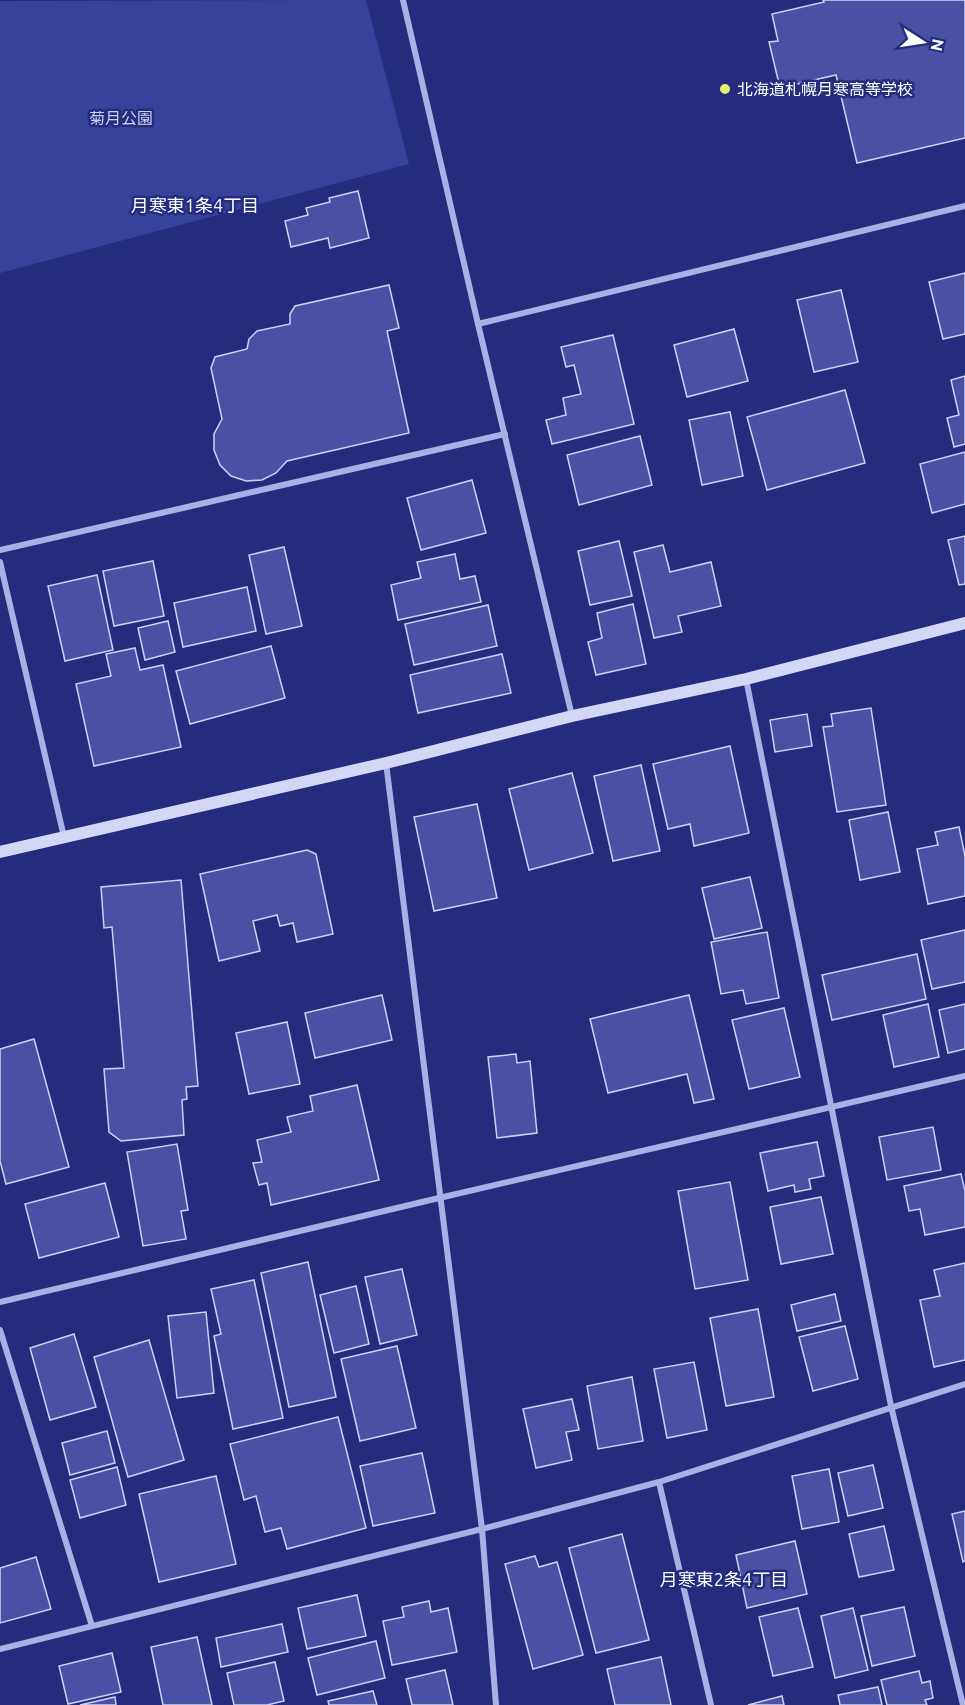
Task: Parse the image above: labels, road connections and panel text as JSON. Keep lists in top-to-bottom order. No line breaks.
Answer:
{"districts":["月寒東1条4丁目","月寒東2条4丁目"],"parks":["菊月公園"],"places":["北海道札幌月寒高等学校"],"north":"right"}
